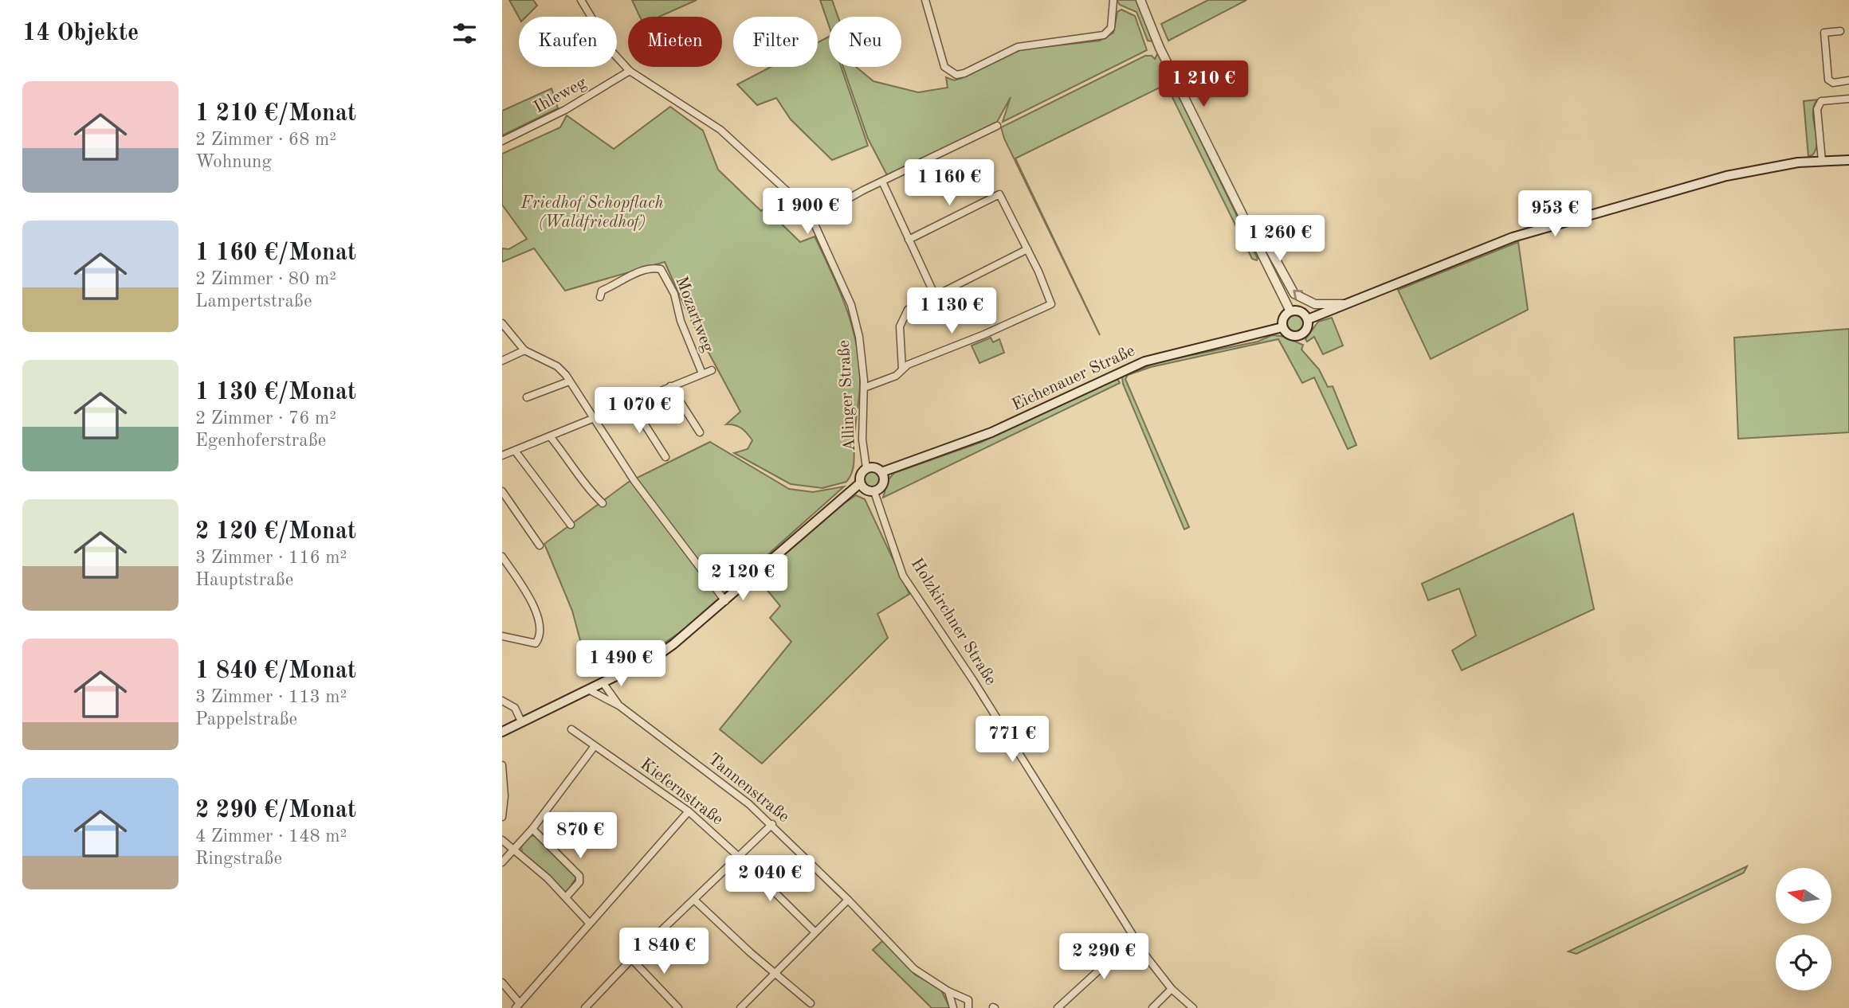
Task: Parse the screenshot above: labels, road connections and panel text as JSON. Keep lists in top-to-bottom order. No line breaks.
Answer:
{"streets":{"main road":["Eichenauer Straße"],"street":["Ihleweg","Mozartweg","Allinger Straße","Holzkirchner Straße","Tannenstraße","Kiefernstraße"]},"crossings":[["Ihleweg","Allinger Straße"],["Eichenauer Straße","Allinger Straße"],["Eichenauer Straße","Holzkirchner Straße"],["Allinger Straße","Holzkirchner Straße"]],"parks":["Friedhof Schopflach (Waldfriedhof)"],"north":"left","page":{"heading":"14 Objekte","chip":["Kaufen","Mieten","Filter","Neu"],"price":["1 210 €","1 160 €","1 900 €","953 €","1 260 €","1 130 €","1 070 €","2 120 €","1 490 €","771 €","870 €","2 040 €","1 840 €","2 290 €"],"list":[{"name":"1 210 €/Monat","note":"2 Zimmer · 68 m² · Wohnung"},{"name":"1 160 €/Monat","note":"2 Zimmer · 80 m² · Lampertstraße"},{"name":"1 130 €/Monat","note":"2 Zimmer · 76 m² · Egenhoferstraße"},{"name":"2 120 €/Monat","note":"3 Zimmer · 116 m² · Hauptstraße"},{"name":"1 840 €/Monat","note":"3 Zimmer · 113 m² · Pappelstraße"},{"name":"2 290 €/Monat","note":"4 Zimmer · 148 m² · Ringstraße"}]}}
